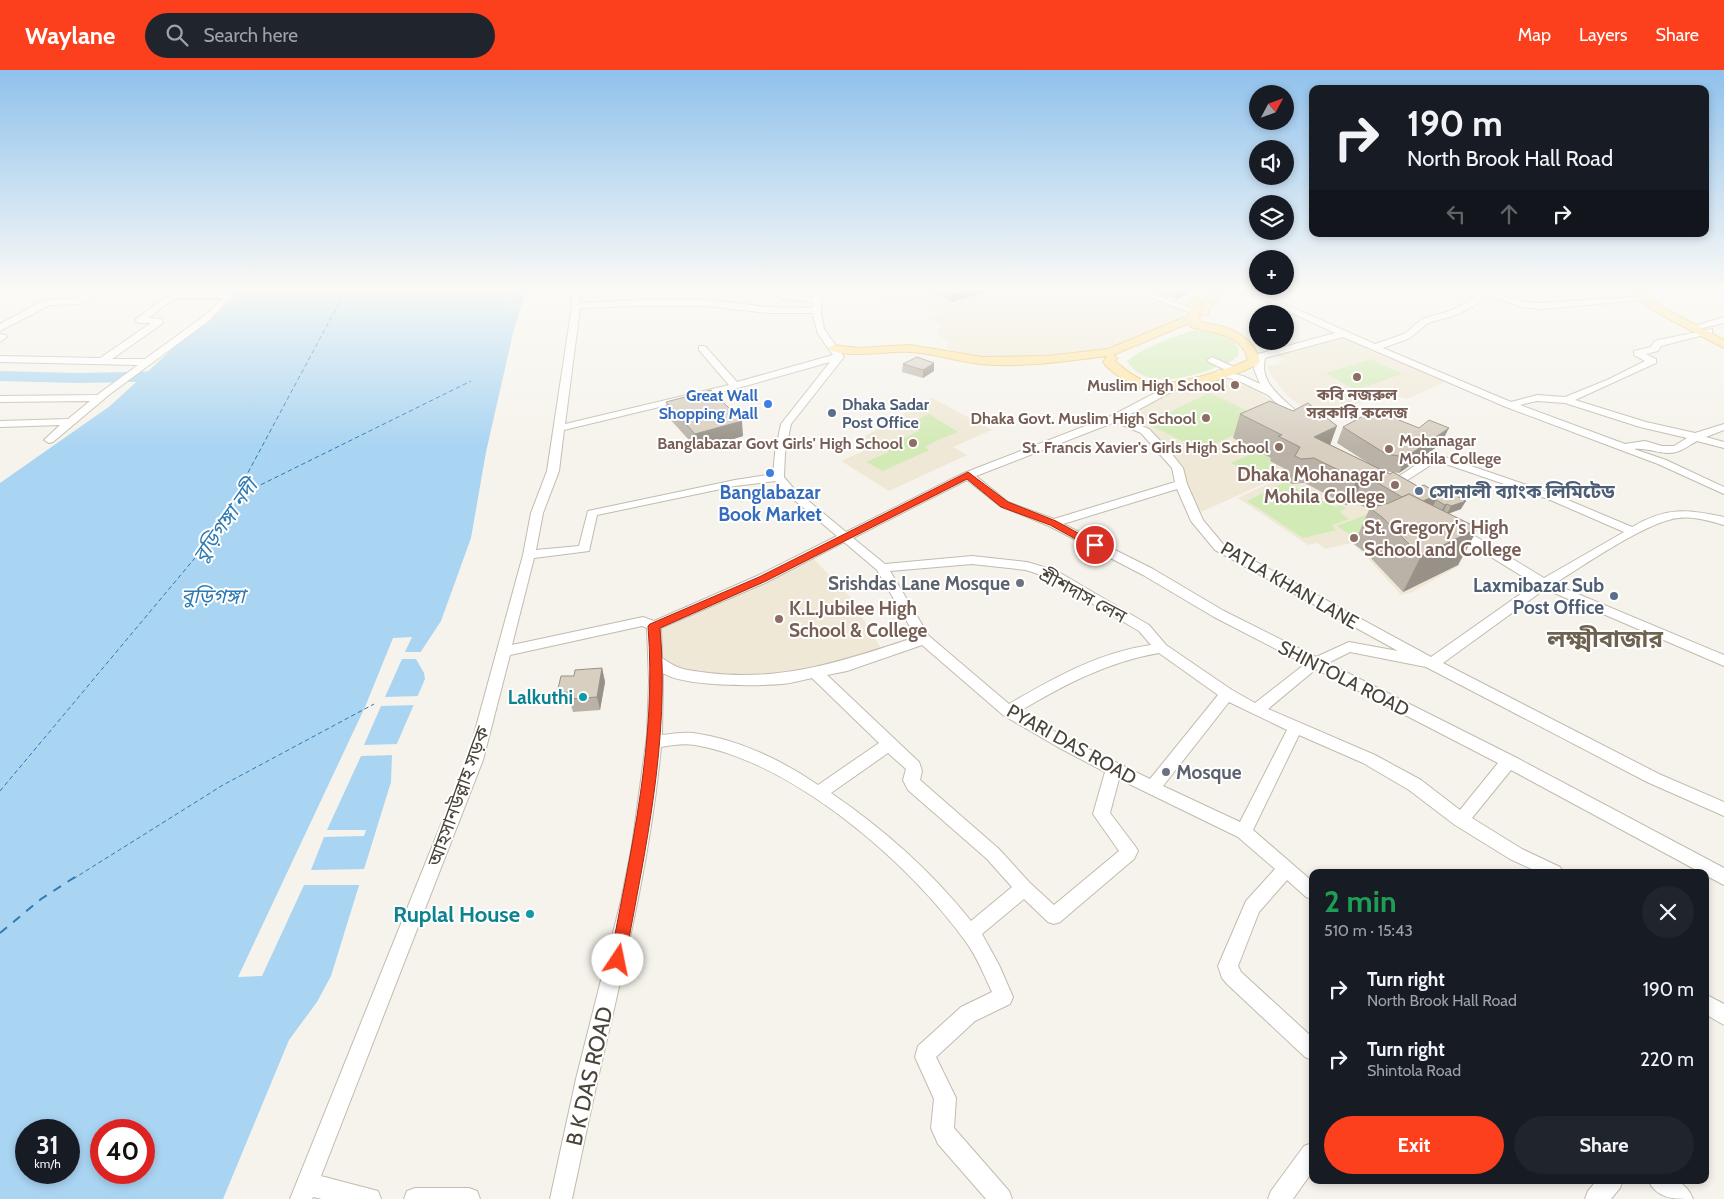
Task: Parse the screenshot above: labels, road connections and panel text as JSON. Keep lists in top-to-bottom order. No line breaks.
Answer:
{"streets":{"street":["PATLA KHAN LANE","শ্রীশদাস লেন","SHINTOLA ROAD","PYARI DAS ROAD","আহসানউল্লাহ সড়ক","B K DAS ROAD"]},"crossings":[["শ্রীশদাস লেন","PYARI DAS ROAD"]],"districts":["লক্ষ্মীবাজার"],"water":["বুড়িগঙ্গা নদী","বুড়িগঙ্গা"],"places":["কবি নজরুল সরকারি কলেজ","Muslim High School","Great Wall Shopping Mall","Dhaka Sadar Post Office","Dhaka Govt. Muslim High School","Banglabazar Govt Girls' High School","St. Francis Xavier's Girls High School","Mohanagar Mohila College","Banglabazar Book Market","Dhaka Mohanagar Mohila College","সোনালী ব্যাংক লিমিটেড","St. Gregory's High School and College","Srishdas Lane Mosque","Laxmibazar Sub Post Office","K.L.Jubilee High School & College","Lalkuthi","Mosque","Ruplal House"],"north":"top right","page":{"header":"Waylane","search":"Search here","nav":["Map","Layers","Share"],"map_buttons":["+","−"],"turn":["190 m","North Brook Hall Road"],"heading":["2 min","510 m · 15:43"],"list":[{"name":"Turn right","note":"North Brook Hall Road","value":"190 m"},{"name":"Turn right","note":"Shintola Road","value":"220 m"}],"buttons":["Exit","Share"],"speed":"31 km/h","limit":"40"}}
